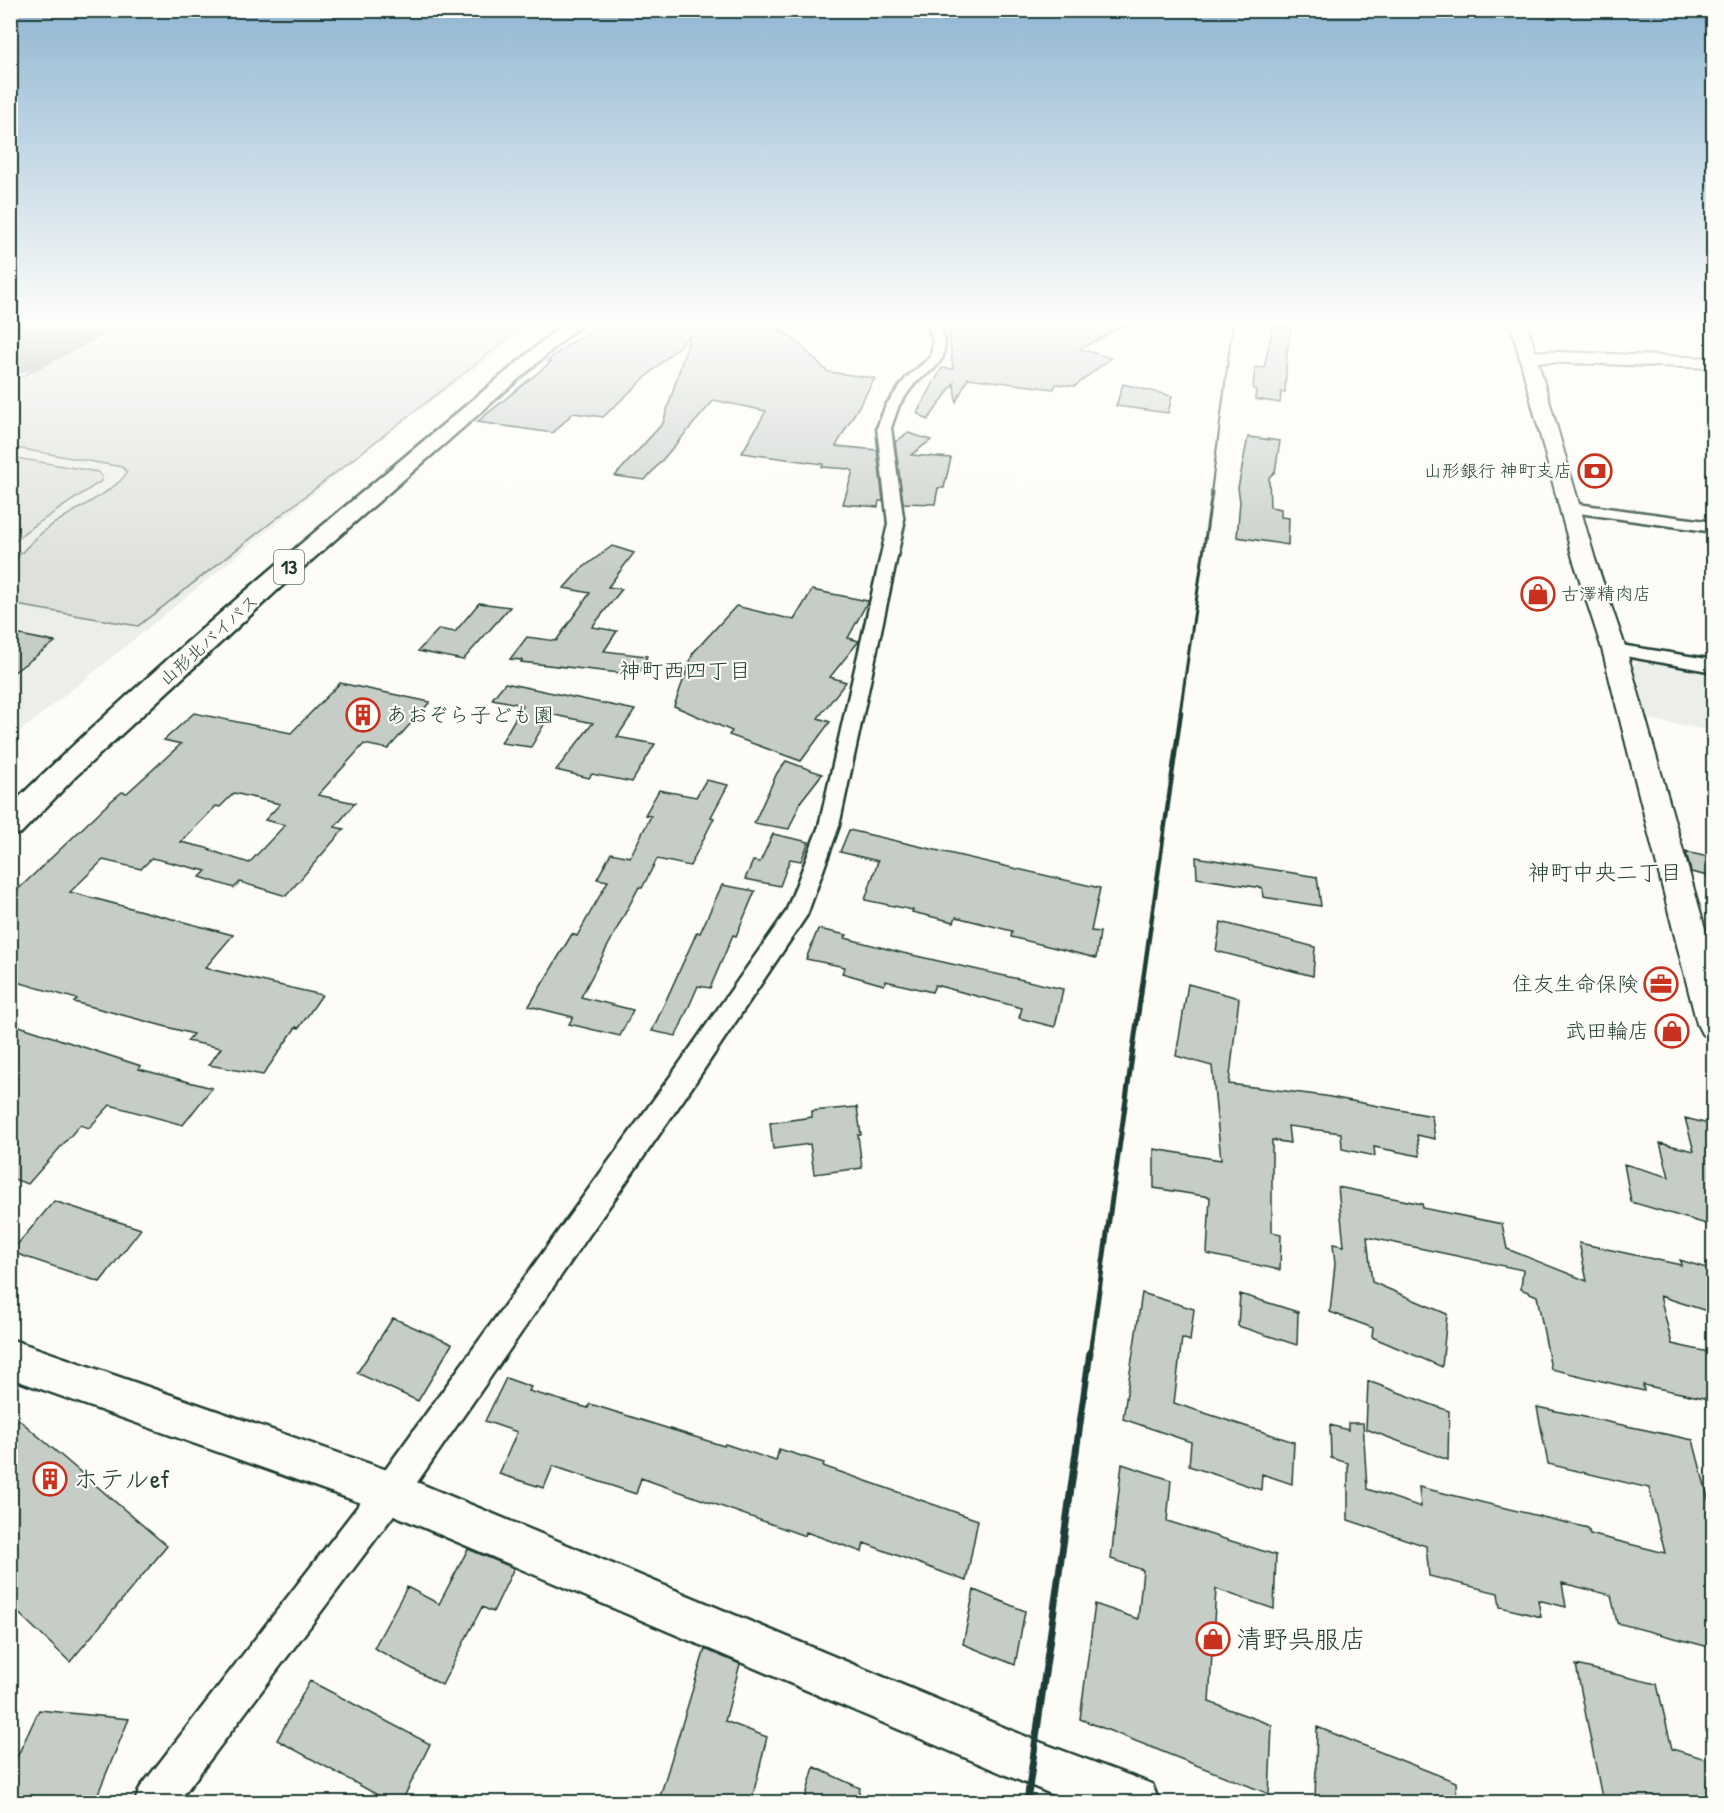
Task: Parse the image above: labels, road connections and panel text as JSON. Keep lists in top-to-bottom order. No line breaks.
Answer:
{"streets":{"highway":["13","山形北バイパス"]},"districts":["神町西四丁目","神町中央二丁目"],"places":{"bank":["山形銀行 神町支店"],"shop":["古澤精肉店","武田輪店","清野呉服店"],"building":["あおぞら子ども園","ホテルef"],"office":["住友生命保険"]}}
